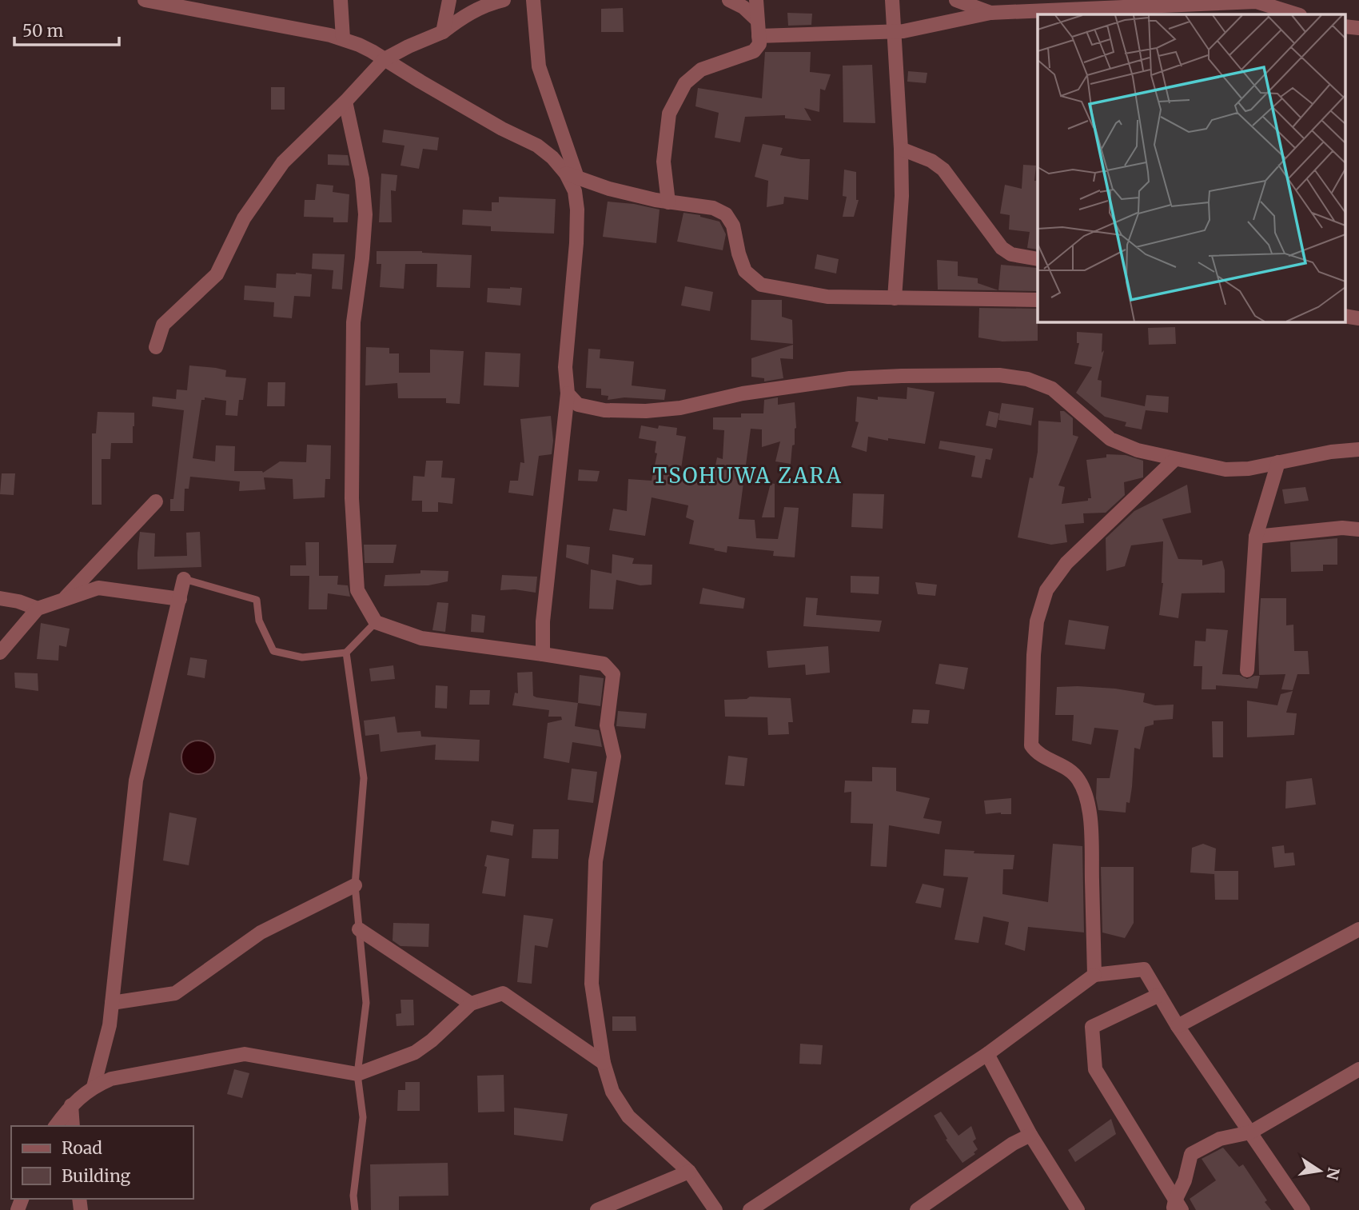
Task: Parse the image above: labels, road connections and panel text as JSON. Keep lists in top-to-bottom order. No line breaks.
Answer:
{"districts":["TSOHUWA ZARA"],"legend":["Road","Building"],"scale_bar":"50 m","north":"right"}
